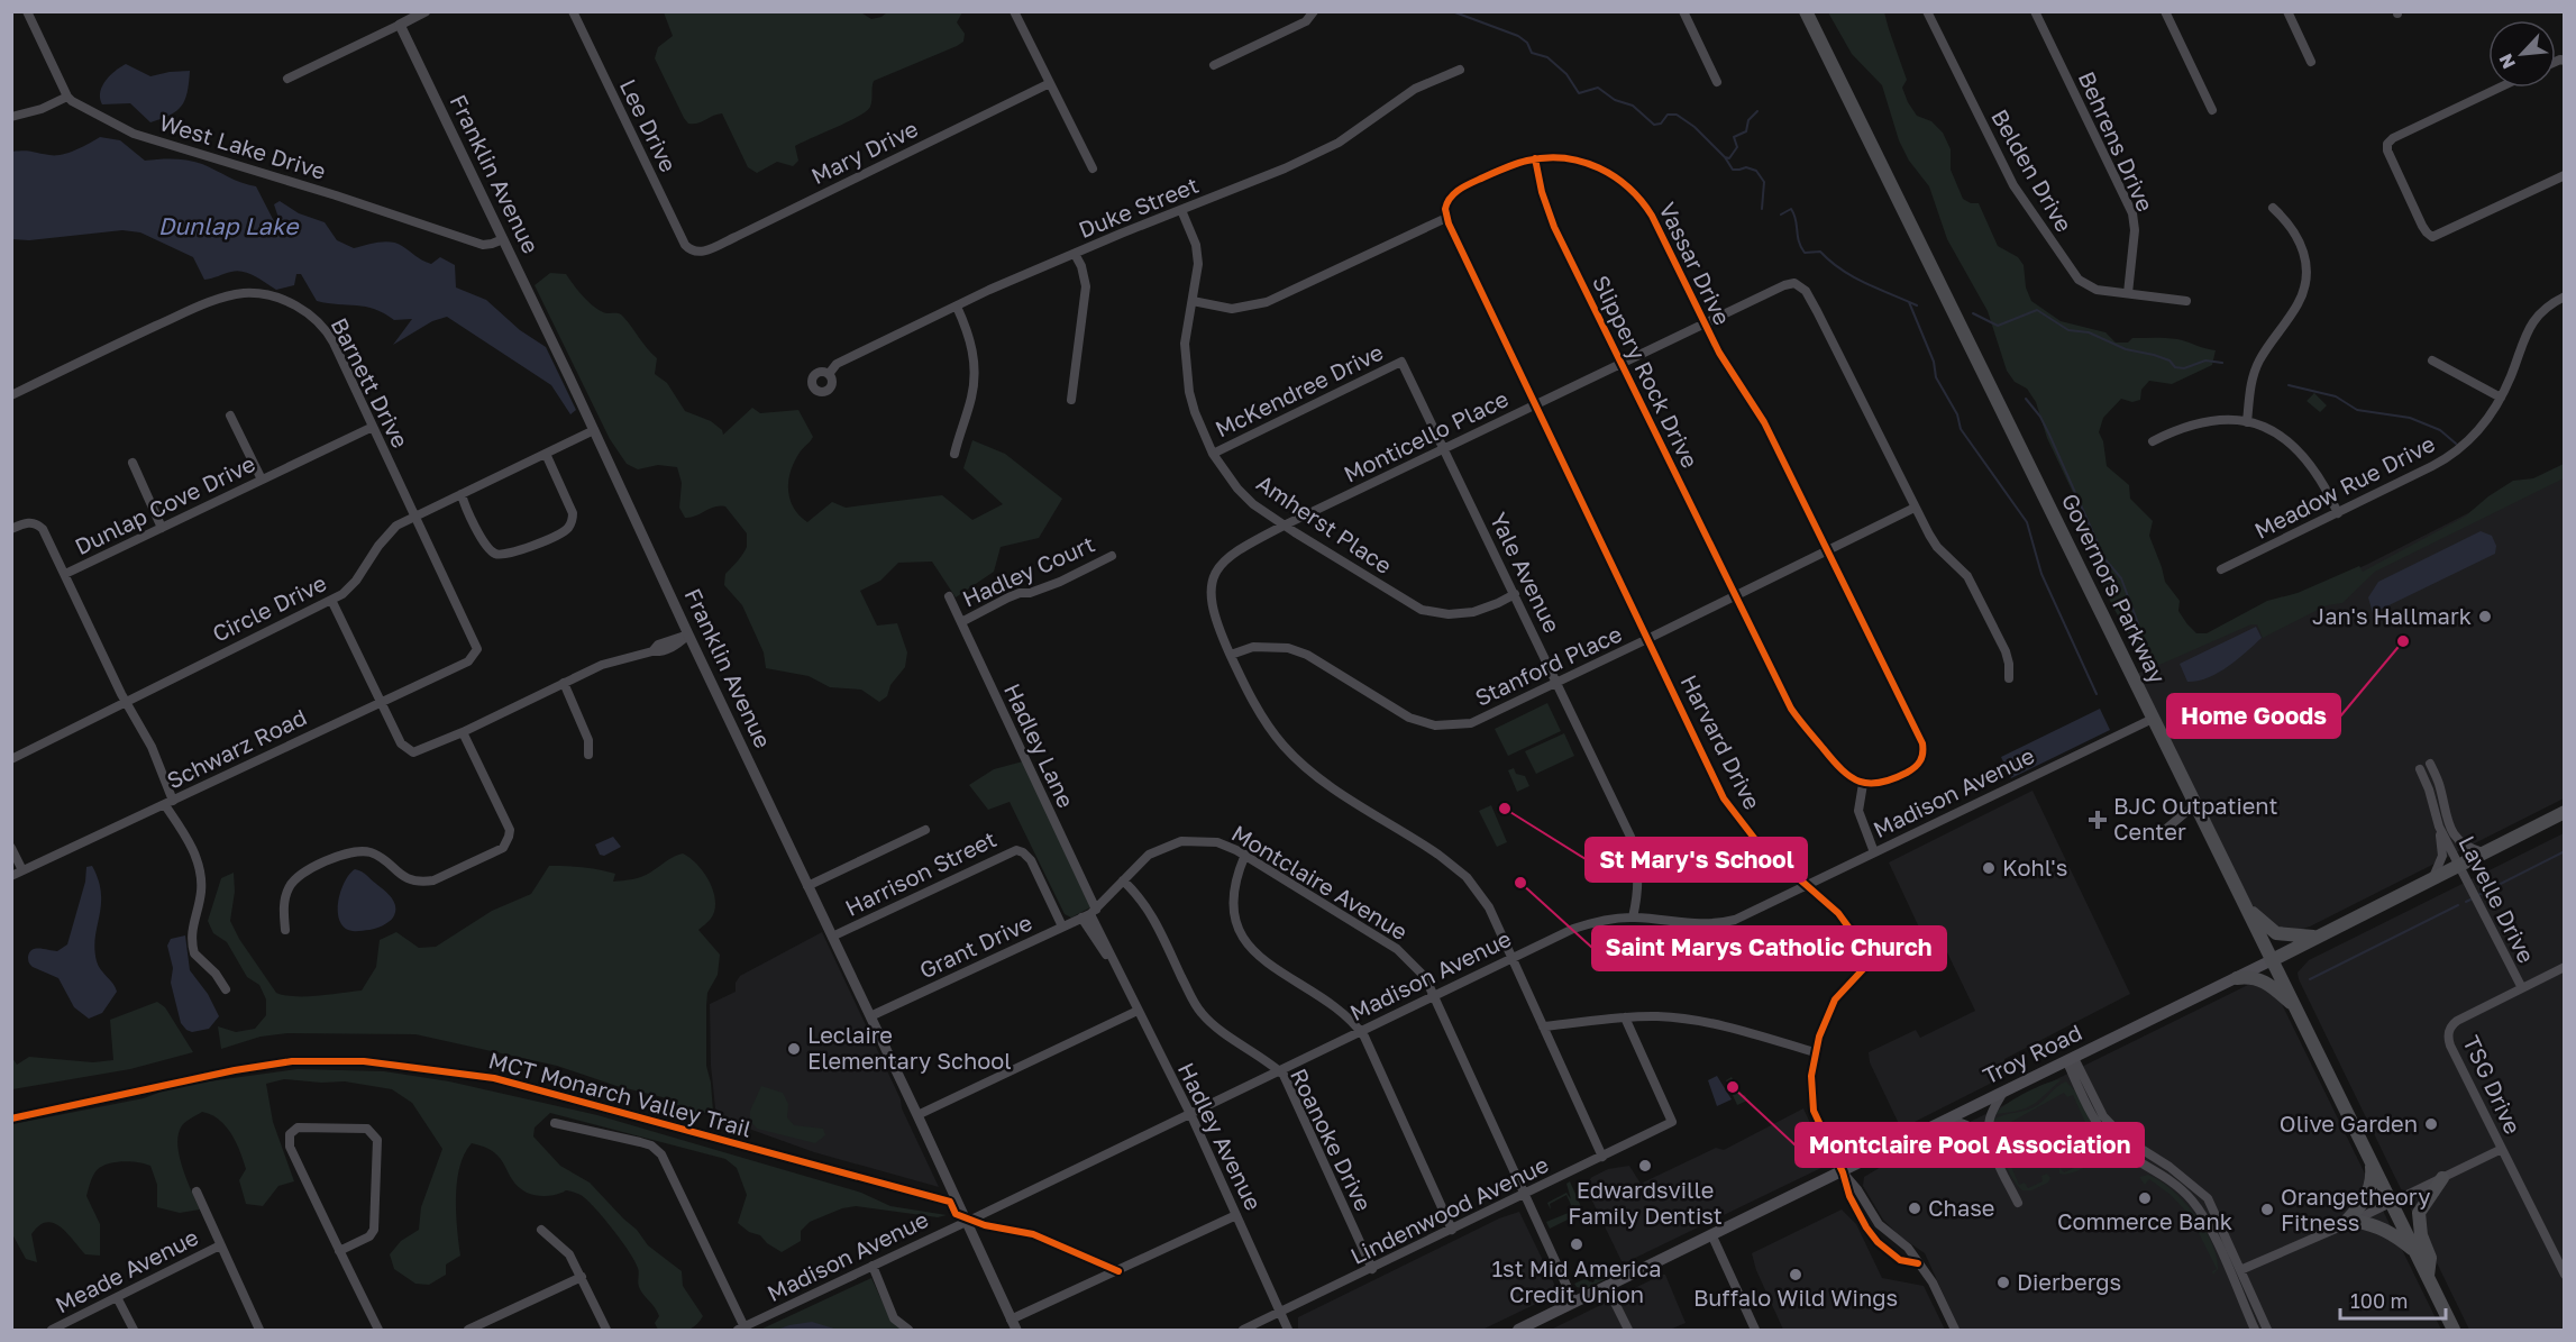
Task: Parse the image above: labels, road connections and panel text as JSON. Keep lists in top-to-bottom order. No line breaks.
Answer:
{"streets":{"main road":["Governors Parkway","Troy Road"],"street":["Lee Drive","Behrens Drive","West Lake Drive","Mary Drive","Belden Drive","Franklin Avenue","Duke Street","Vassar Drive","Slippery Rock Drive","Barnett Drive","McKendree Drive","Monticello Place","Meadow Rue Drive","Dunlap Cove Drive","Amherst Place","Hadley Court","Yale Avenue","Circle Drive","Stanford Place","Harvard Drive","Hadley Lane","Schwarz Road","Madison Avenue","Harrison Street","Montclaire Avenue","Lavelle Drive","Grant Drive","TSG Drive","Hadley Avenue","Roanoke Drive","Lindenwood Avenue","Meade Avenue"],"cycle path":["MCT Monarch Valley Trail"]},"crossings":[["Lee Drive","Mary Drive"],["Behrens Drive","Belden Drive"],["West Lake Drive","Franklin Avenue"],["Franklin Avenue","Circle Drive"],["Franklin Avenue","Madison Avenue"],["Franklin Avenue","Harrison Street"],["Franklin Avenue","Grant Drive"],["Duke Street","Amherst Place"],["Vassar Drive","Slippery Rock Drive"],["Vassar Drive","Monticello Place"],["Vassar Drive","Stanford Place"],["Vassar Drive","Harvard Drive"],["Slippery Rock Drive","Monticello Place"],["Slippery Rock Drive","Stanford Place"],["Barnett Drive","Dunlap Cove Drive"],["Barnett Drive","Circle Drive"],["Barnett Drive","Schwarz Road"],["McKendree Drive","Amherst Place"],["McKendree Drive","Yale Avenue"],["Monticello Place","Amherst Place"],["Monticello Place","Yale Avenue"],["Monticello Place","Stanford Place"],["Monticello Place","Harvard Drive"],["Dunlap Cove Drive","Circle Drive"],["Dunlap Cove Drive","Schwarz Road"],["Amherst Place","Yale Avenue"],["Hadley Court","Hadley Lane"],["Yale Avenue","Stanford Place"],["Yale Avenue","Madison Avenue"],["Governors Parkway","Madison Avenue"],["Governors Parkway","Troy Road"],["Stanford Place","Harvard Drive"],["Harvard Drive","Madison Avenue"],["Harvard Drive","Troy Road"],["Hadley Lane","Montclaire Avenue"],["Hadley Lane","Grant Drive"],["Hadley Lane","Hadley Avenue"],["Madison Avenue","Montclaire Avenue"],["Madison Avenue","Hadley Avenue"],["Madison Avenue","Roanoke Drive"],["Harrison Street","Grant Drive"],["Montclaire Avenue","Grant Drive"],["Montclaire Avenue","Troy Road"],["Montclaire Avenue","Hadley Avenue"],["Montclaire Avenue","Roanoke Drive"],["Montclaire Avenue","Lindenwood Avenue"],["Lavelle Drive","Troy Road"],["Lavelle Drive","TSG Drive"],["Grant Drive","Hadley Avenue"],["Hadley Avenue","Lindenwood Avenue"],["Roanoke Drive","Lindenwood Avenue"]],"water":["Dunlap Lake"],"places":{"other":["Jan's Hallmark","Home Goods","St Mary's School","Kohl's","Saint Marys Catholic Church","Leclaire Elementary School","Montclaire Pool Association","Olive Garden","Edwardsville Family Dentist","Commerce Bank","Chase","Orangetheory Fitness","1st Mid America Credit Union","Buffalo Wild Wings","Dierbergs"],"health":["BJC Outpatient Center"]},"scale_bar":"100 m","north":"bottom left"}
